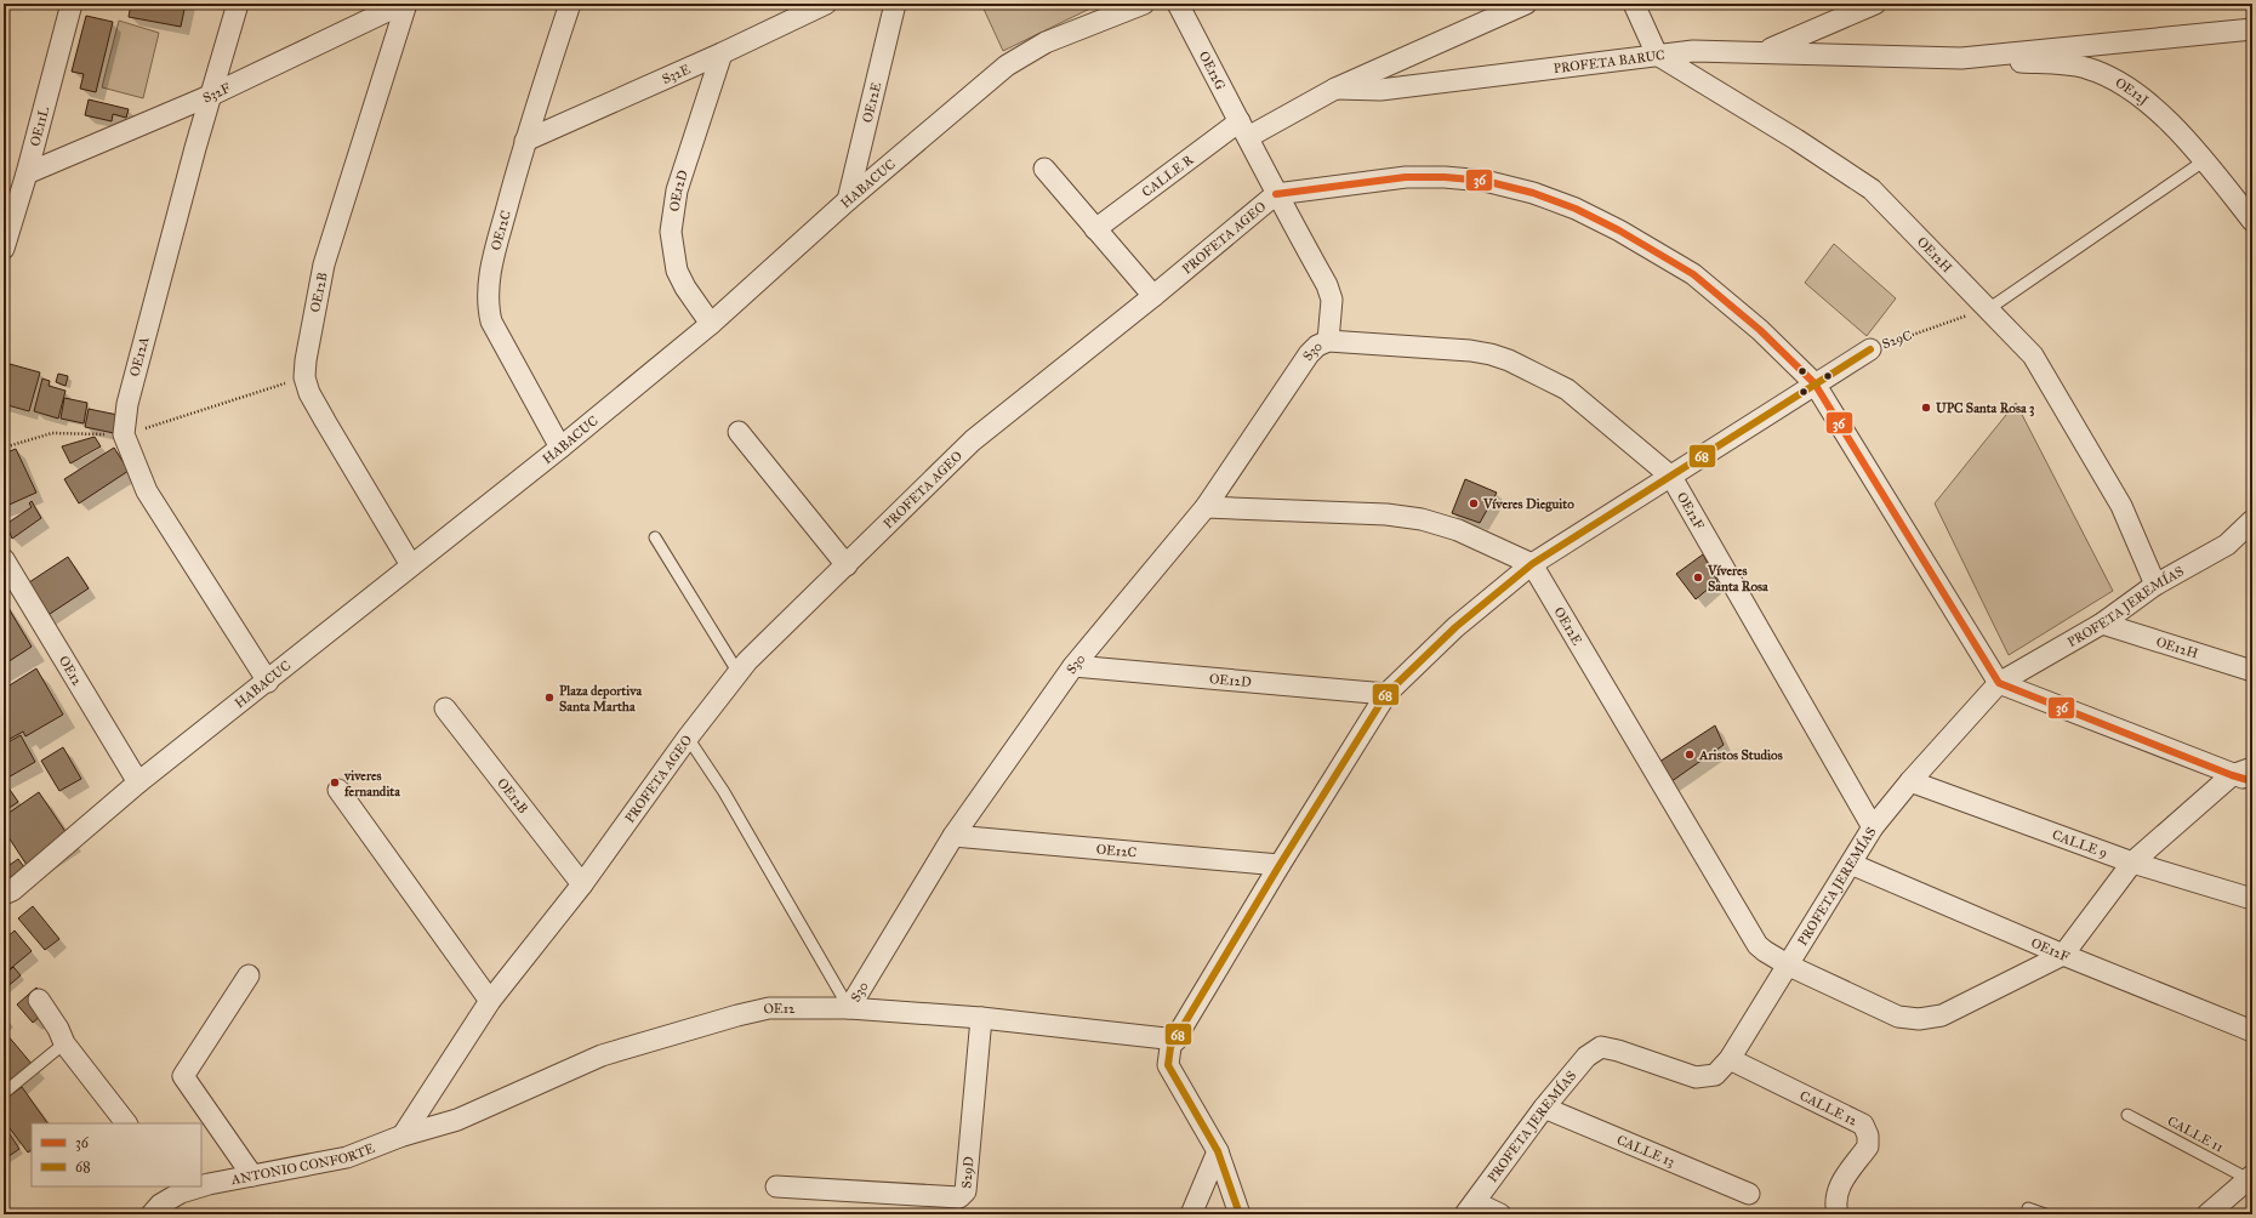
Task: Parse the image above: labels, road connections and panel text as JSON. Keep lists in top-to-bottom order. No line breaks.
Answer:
{"streets":{"street":["PROFETA BARUC","OE12G","S32E","S32F","OE12J","OE12E","OE11L","CALLE R","HABACUC","OE12D","OE12C","PROFETA AGEO","OE12H","OE12B","S29C","S30","OE12A","OE12F","PROFETA JEREMÍAS","OE12","CALLE 9","CALLE 12","CALLE 13","ANTONIO CONFORTE","S29D"],"lane":["CALLE 11"]},"crossings":[["PROFETA BARUC","OE12H"],["OE12G","CALLE R"],["OE12G","PROFETA AGEO"],["S32E","OE12D"],["S32E","OE12C"],["S32F","OE11L"],["S32F","OE12A"],["OE12E","HABACUC"],["OE12E","S29C"],["OE12E","OE12F"],["OE12E","PROFETA JEREMÍAS"],["CALLE R","PROFETA AGEO"],["HABACUC","OE12D"],["HABACUC","OE12C"],["HABACUC","OE12B"],["HABACUC","OE12A"],["HABACUC","OE12"],["OE12D","S29C"],["OE12D","S30"],["OE12C","S29C"],["OE12C","S30"],["PROFETA AGEO","OE12B"],["PROFETA AGEO","OE12"],["PROFETA AGEO","ANTONIO CONFORTE"],["OE12H","S29C"],["OE12H","PROFETA JEREMÍAS"],["S29C","OE12F"],["S29C","OE12"],["S30","OE12F"],["S30","OE12"],["OE12F","PROFETA JEREMÍAS"],["PROFETA JEREMÍAS","CALLE 9"],["PROFETA JEREMÍAS","CALLE 12"],["PROFETA JEREMÍAS","CALLE 13"],["OE12","ANTONIO CONFORTE"],["OE12","S29D"]],"places":["UPC Santa Rosa 3","Víveres Dieguito","Víveres Santa Rosa","Plaza deportiva Santa Martha","Aristos Studios","viveres fernandita"],"lines":["transit line 36","transit line 68"],"legend":["36","68"]}
